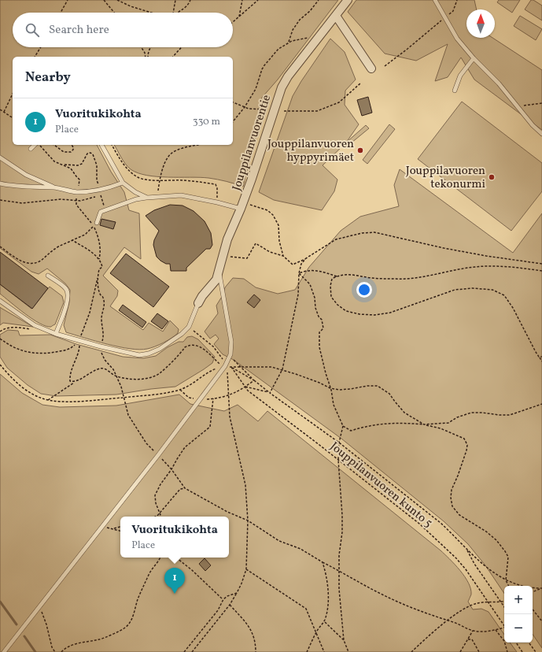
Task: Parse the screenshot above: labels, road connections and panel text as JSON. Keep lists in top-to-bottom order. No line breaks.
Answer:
{"streets":{"street":["Jouppilanvuorentie"],"path":["Jouppilanvuoren kunto 5"]},"places":["Jouppilanvuoren hyppyrimäet","Jouppilavuoren tekonurmi"],"north":"top","page":{"search":"Search here","heading":"Nearby","list":[{"mark":"1","name":"Vuoritukikohta","note":"Place","value":"330 m"}],"popup":["Vuoritukikohta","Place"],"pins":"1","map_buttons":["+","−"]}}
